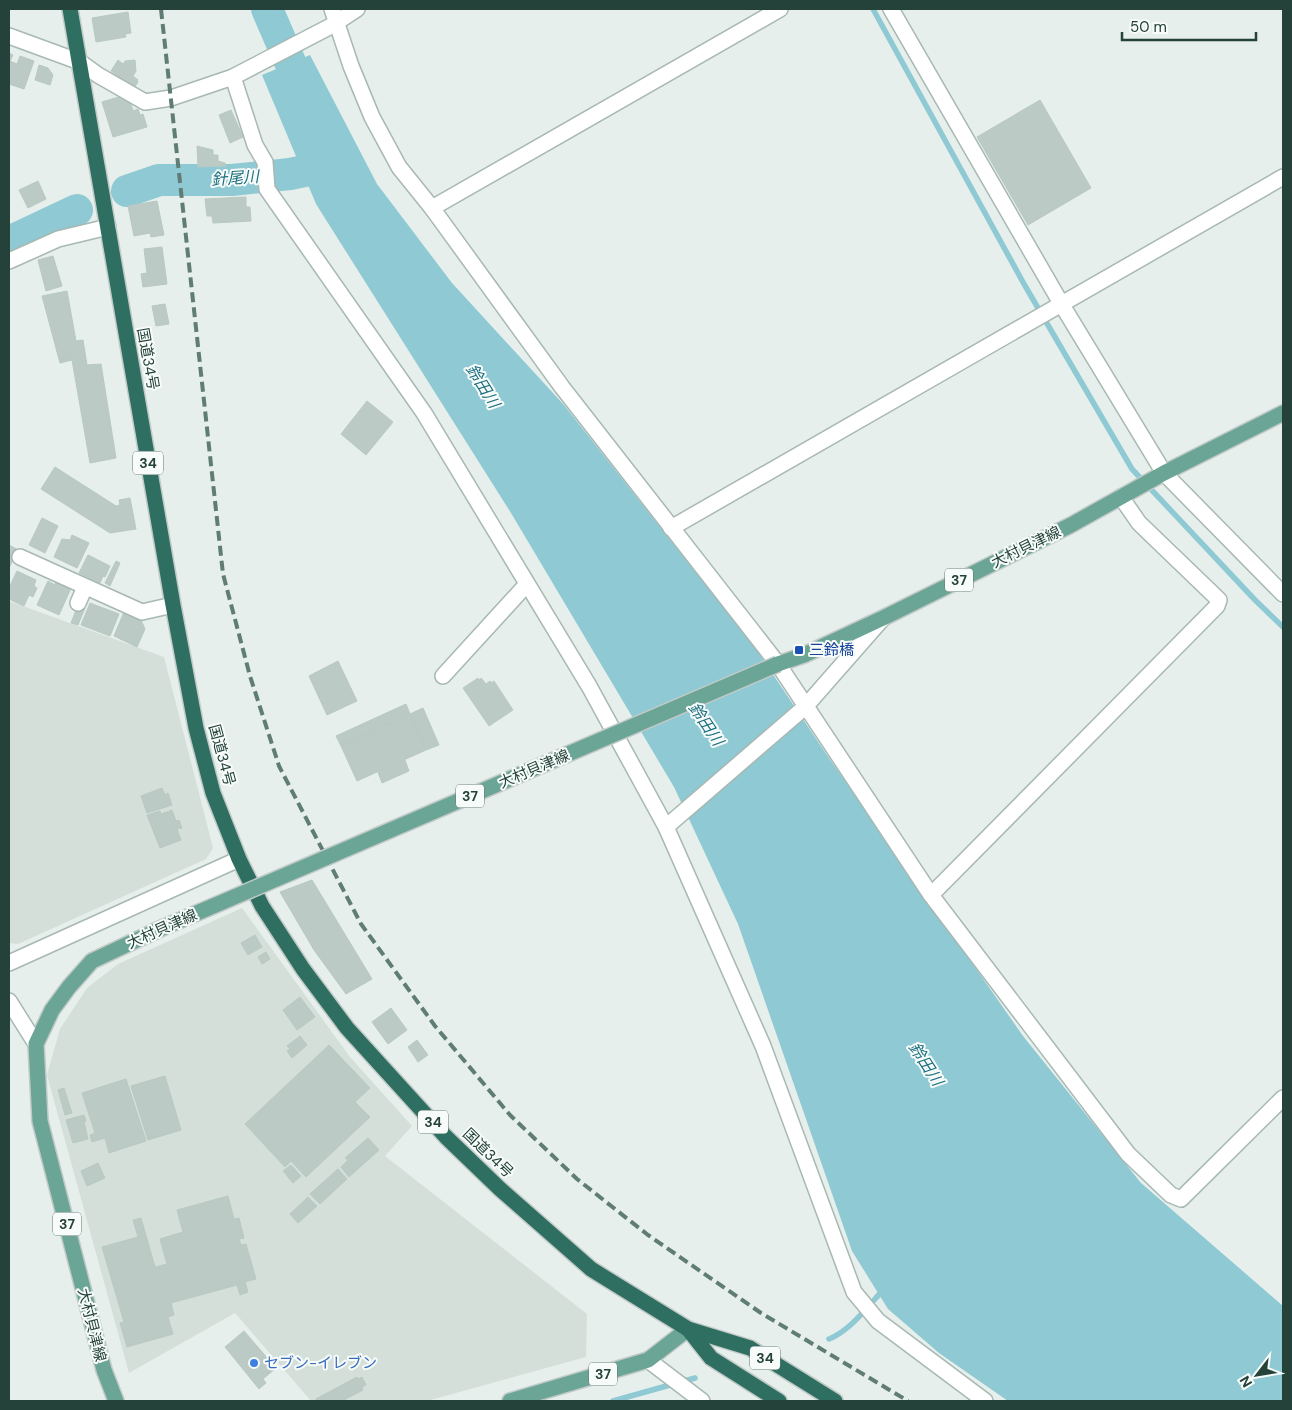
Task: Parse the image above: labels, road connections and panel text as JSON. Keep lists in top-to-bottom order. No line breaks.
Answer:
{"streets":{"highway":["国道34号","34"],"main road":["大村貝津線","37"]},"crossings":[["国道34号","37"]],"water":["針尾川","鈴田川"],"places":{"transit":["三鈴橋"],"other":["セブン-イレブン"]},"scale_bar":"50 m","north":"bottom left"}
